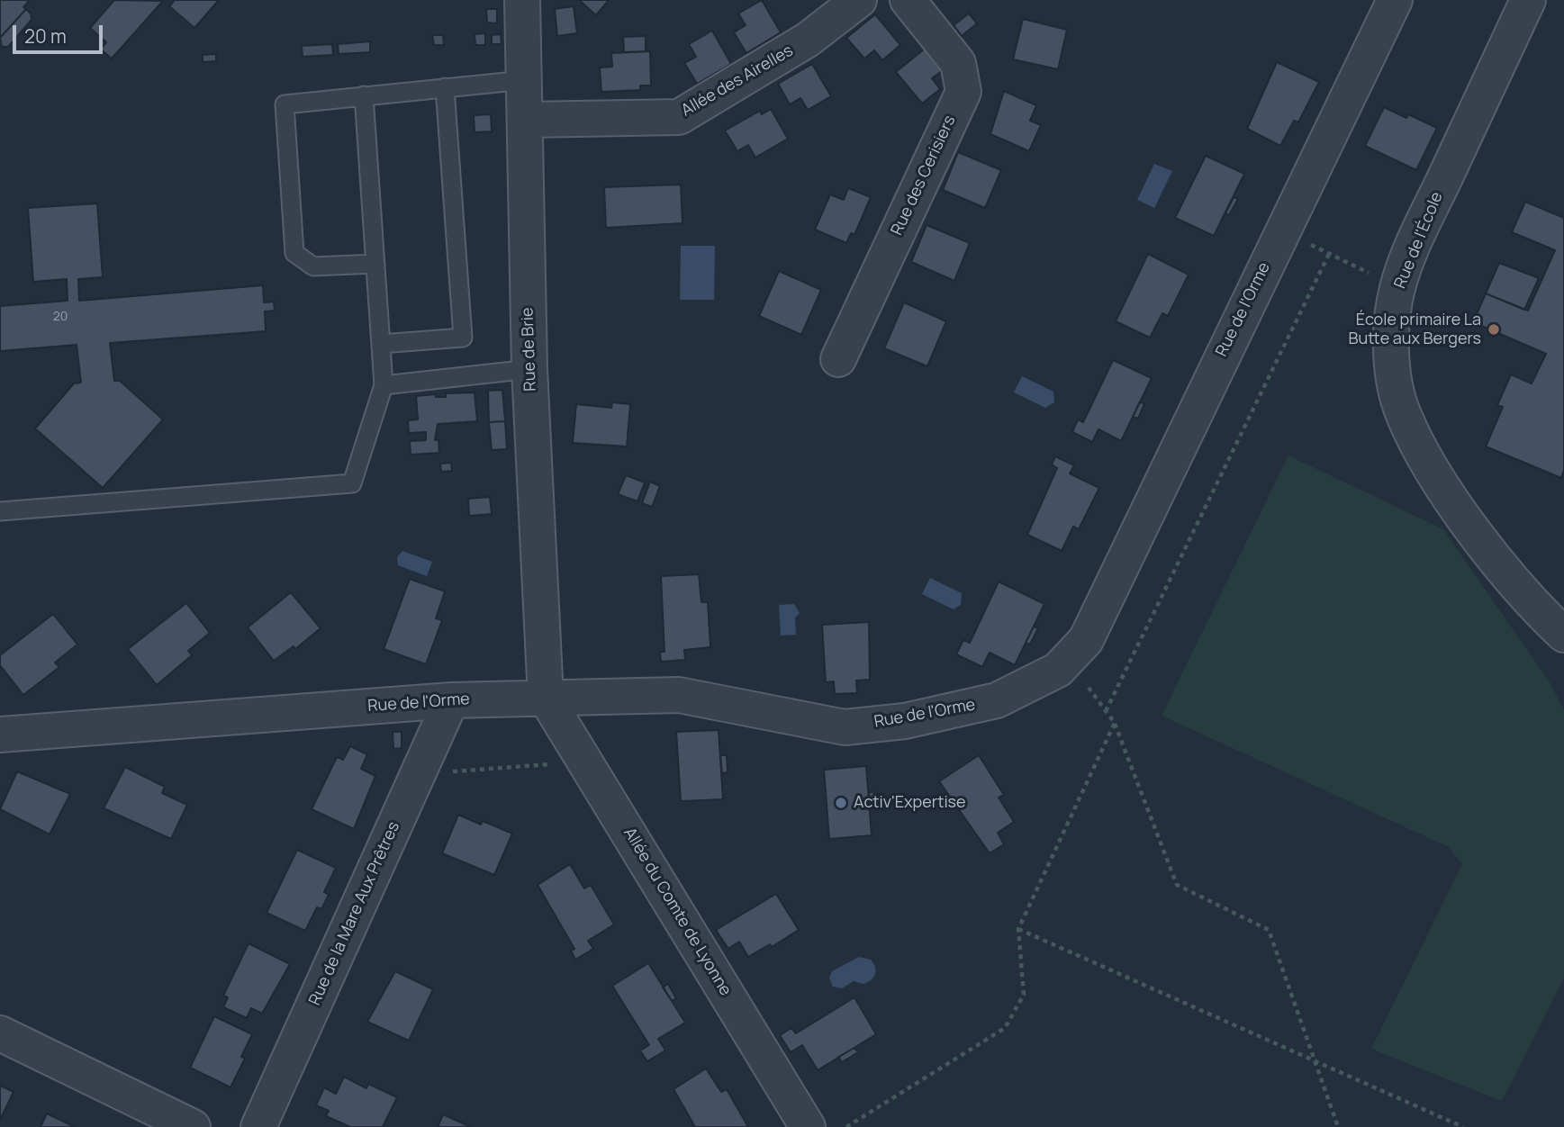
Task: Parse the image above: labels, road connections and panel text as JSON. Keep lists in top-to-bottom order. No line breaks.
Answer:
{"streets":{"street":["Allée des Airelles","Rue des Cerisiers","Rue de l'École","Rue de l'Orme","Rue de Brie","Allée du Comte de Lyonne","Rue de la Mare Aux Prêtres"]},"crossings":[["Allée des Airelles","Rue de Brie"],["Rue de l'Orme","Rue de Brie"],["Rue de l'Orme","Allée du Comte de Lyonne"],["Rue de l'Orme","Rue de la Mare Aux Prêtres"],["Rue de Brie","Allée du Comte de Lyonne"]],"places":["École primaire La Butte aux Bergers","Activ'Expertise"],"house_numbers":["20"],"scale_bar":"20 m"}
